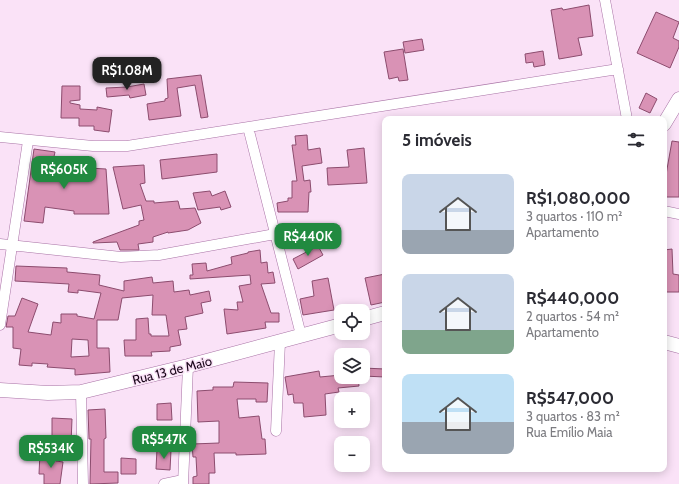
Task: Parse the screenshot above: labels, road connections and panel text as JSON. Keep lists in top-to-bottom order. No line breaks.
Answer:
{"streets":{"main road":["Rua 13 de Maio"]},"page":{"price":["R$1.08M","R$605K","R$440K","R$547K","R$534K"],"heading":"5 imóveis","list":[{"name":"R$1,080,000","note":"3 quartos · 110 m² · Apartamento"},{"name":"R$440,000","note":"2 quartos · 54 m² · Apartamento"},{"name":"R$547,000","note":"3 quartos · 83 m² · Rua Emílio Maia"}],"map_buttons":["+","−"]}}
